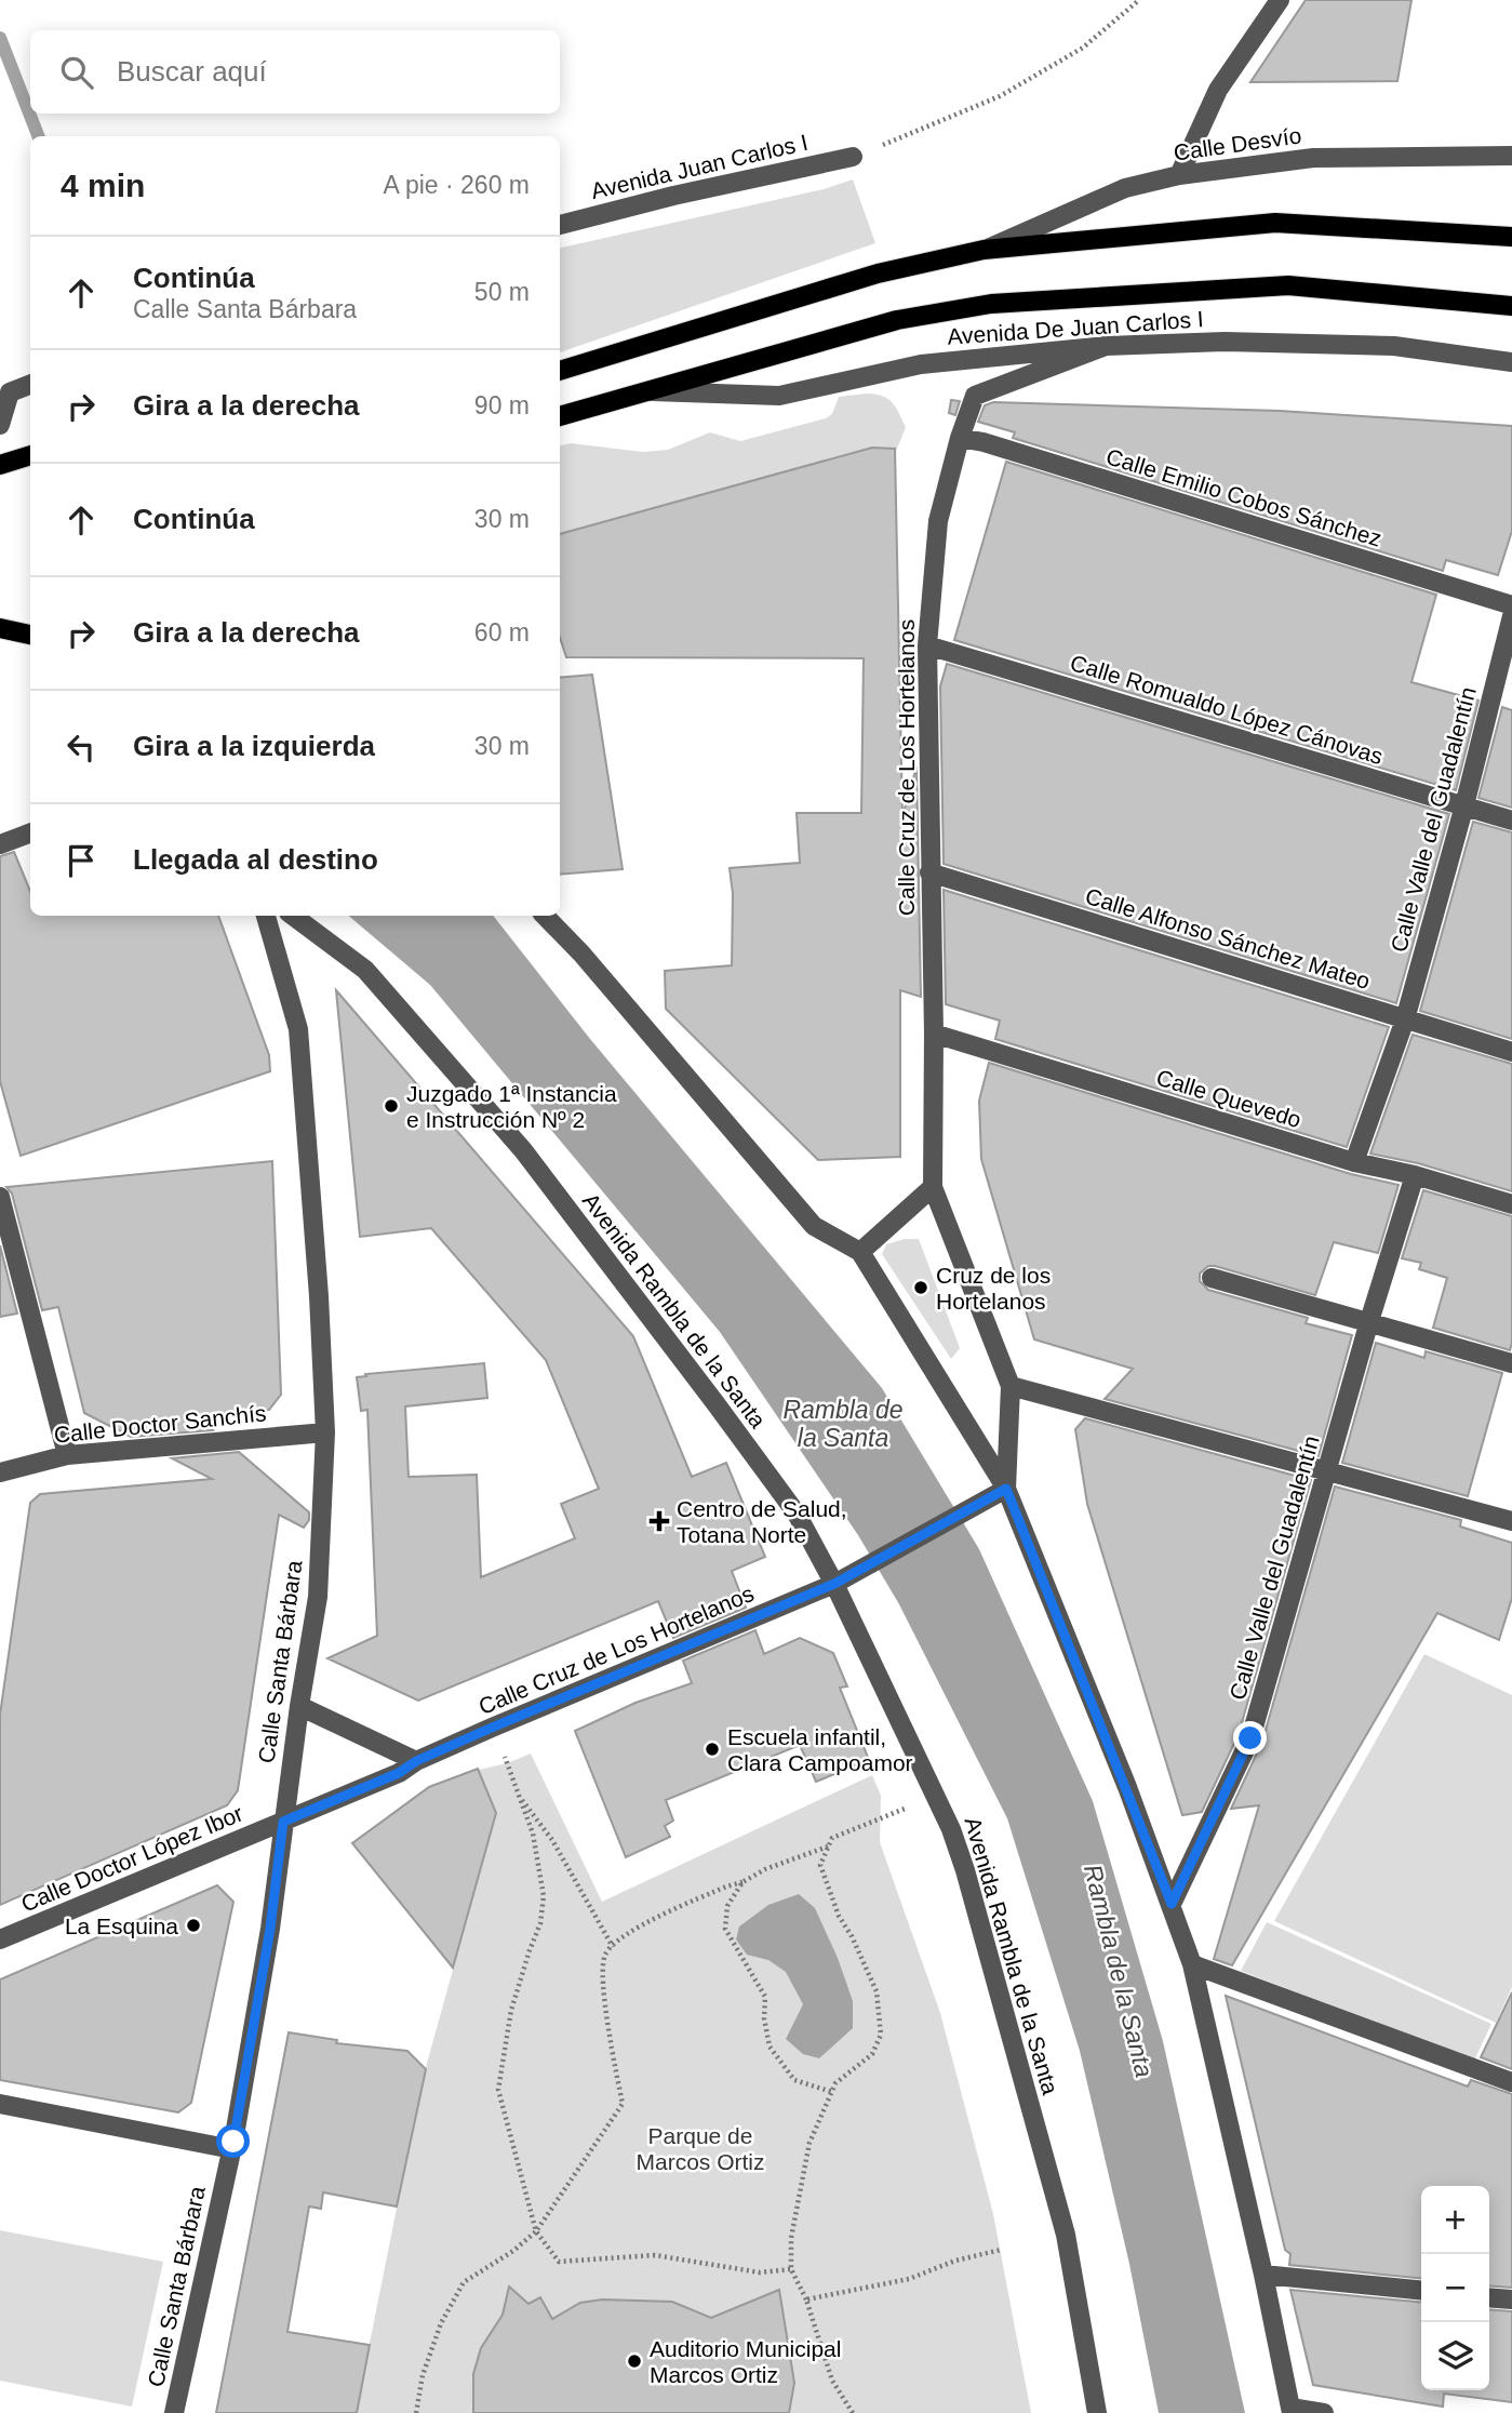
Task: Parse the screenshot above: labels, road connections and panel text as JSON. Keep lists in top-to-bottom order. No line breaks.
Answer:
{"streets":{"street":["Calle Desvío","Avenida Juan Carlos I","Avenida De Juan Carlos I","Calle Emilio Cobos Sánchez","Calle Romualdo López Cánovas","Calle Cruz de Los Hortelanos","Calle Valle del Guadalentín","Calle Alfonso Sánchez Mateo","Calle Quevedo","Avenida Rambla de la Santa","Calle Doctor Sanchís","Calle Santa Bárbara","Calle Doctor López Ibor"]},"crossings":[["Avenida De Juan Carlos I","Calle Cruz de Los Hortelanos"],["Calle Emilio Cobos Sánchez","Calle Cruz de Los Hortelanos"],["Calle Romualdo López Cánovas","Calle Cruz de Los Hortelanos"],["Calle Romualdo López Cánovas","Calle Valle del Guadalentín"],["Calle Cruz de Los Hortelanos","Calle Alfonso Sánchez Mateo"],["Calle Cruz de Los Hortelanos","Calle Quevedo"],["Calle Cruz de Los Hortelanos","Avenida Rambla de la Santa"],["Calle Cruz de Los Hortelanos","Calle Santa Bárbara"],["Calle Cruz de Los Hortelanos","Calle Doctor López Ibor"],["Calle Valle del Guadalentín","Calle Alfonso Sánchez Mateo"],["Calle Valle del Guadalentín","Calle Quevedo"],["Calle Doctor Sanchís","Calle Santa Bárbara"],["Calle Santa Bárbara","Calle Doctor López Ibor"]],"water":["Rambla de la Santa"],"parks":["Parque de Marcos Ortiz"],"places":{"other":["Juzgado 1ª Instancia e Instrucción Nº 2","Cruz de los Hortelanos","Escuela infantil, Clara Campoamor","La Esquina","Auditorio Municipal Marcos Ortiz"],"health":["Centro de Salud, Totana Norte"]},"page":{"search":"Buscar aquí","heading":["4 min","A pie · 260 m"],"list":[["Continúa","Calle Santa Bárbara","50 m"],["Gira a la derecha","90 m"],["Continúa","30 m"],["Gira a la derecha","60 m"],["Gira a la izquierda","30 m"],"Llegada al destino"],"map_buttons":["+","−"]}}
